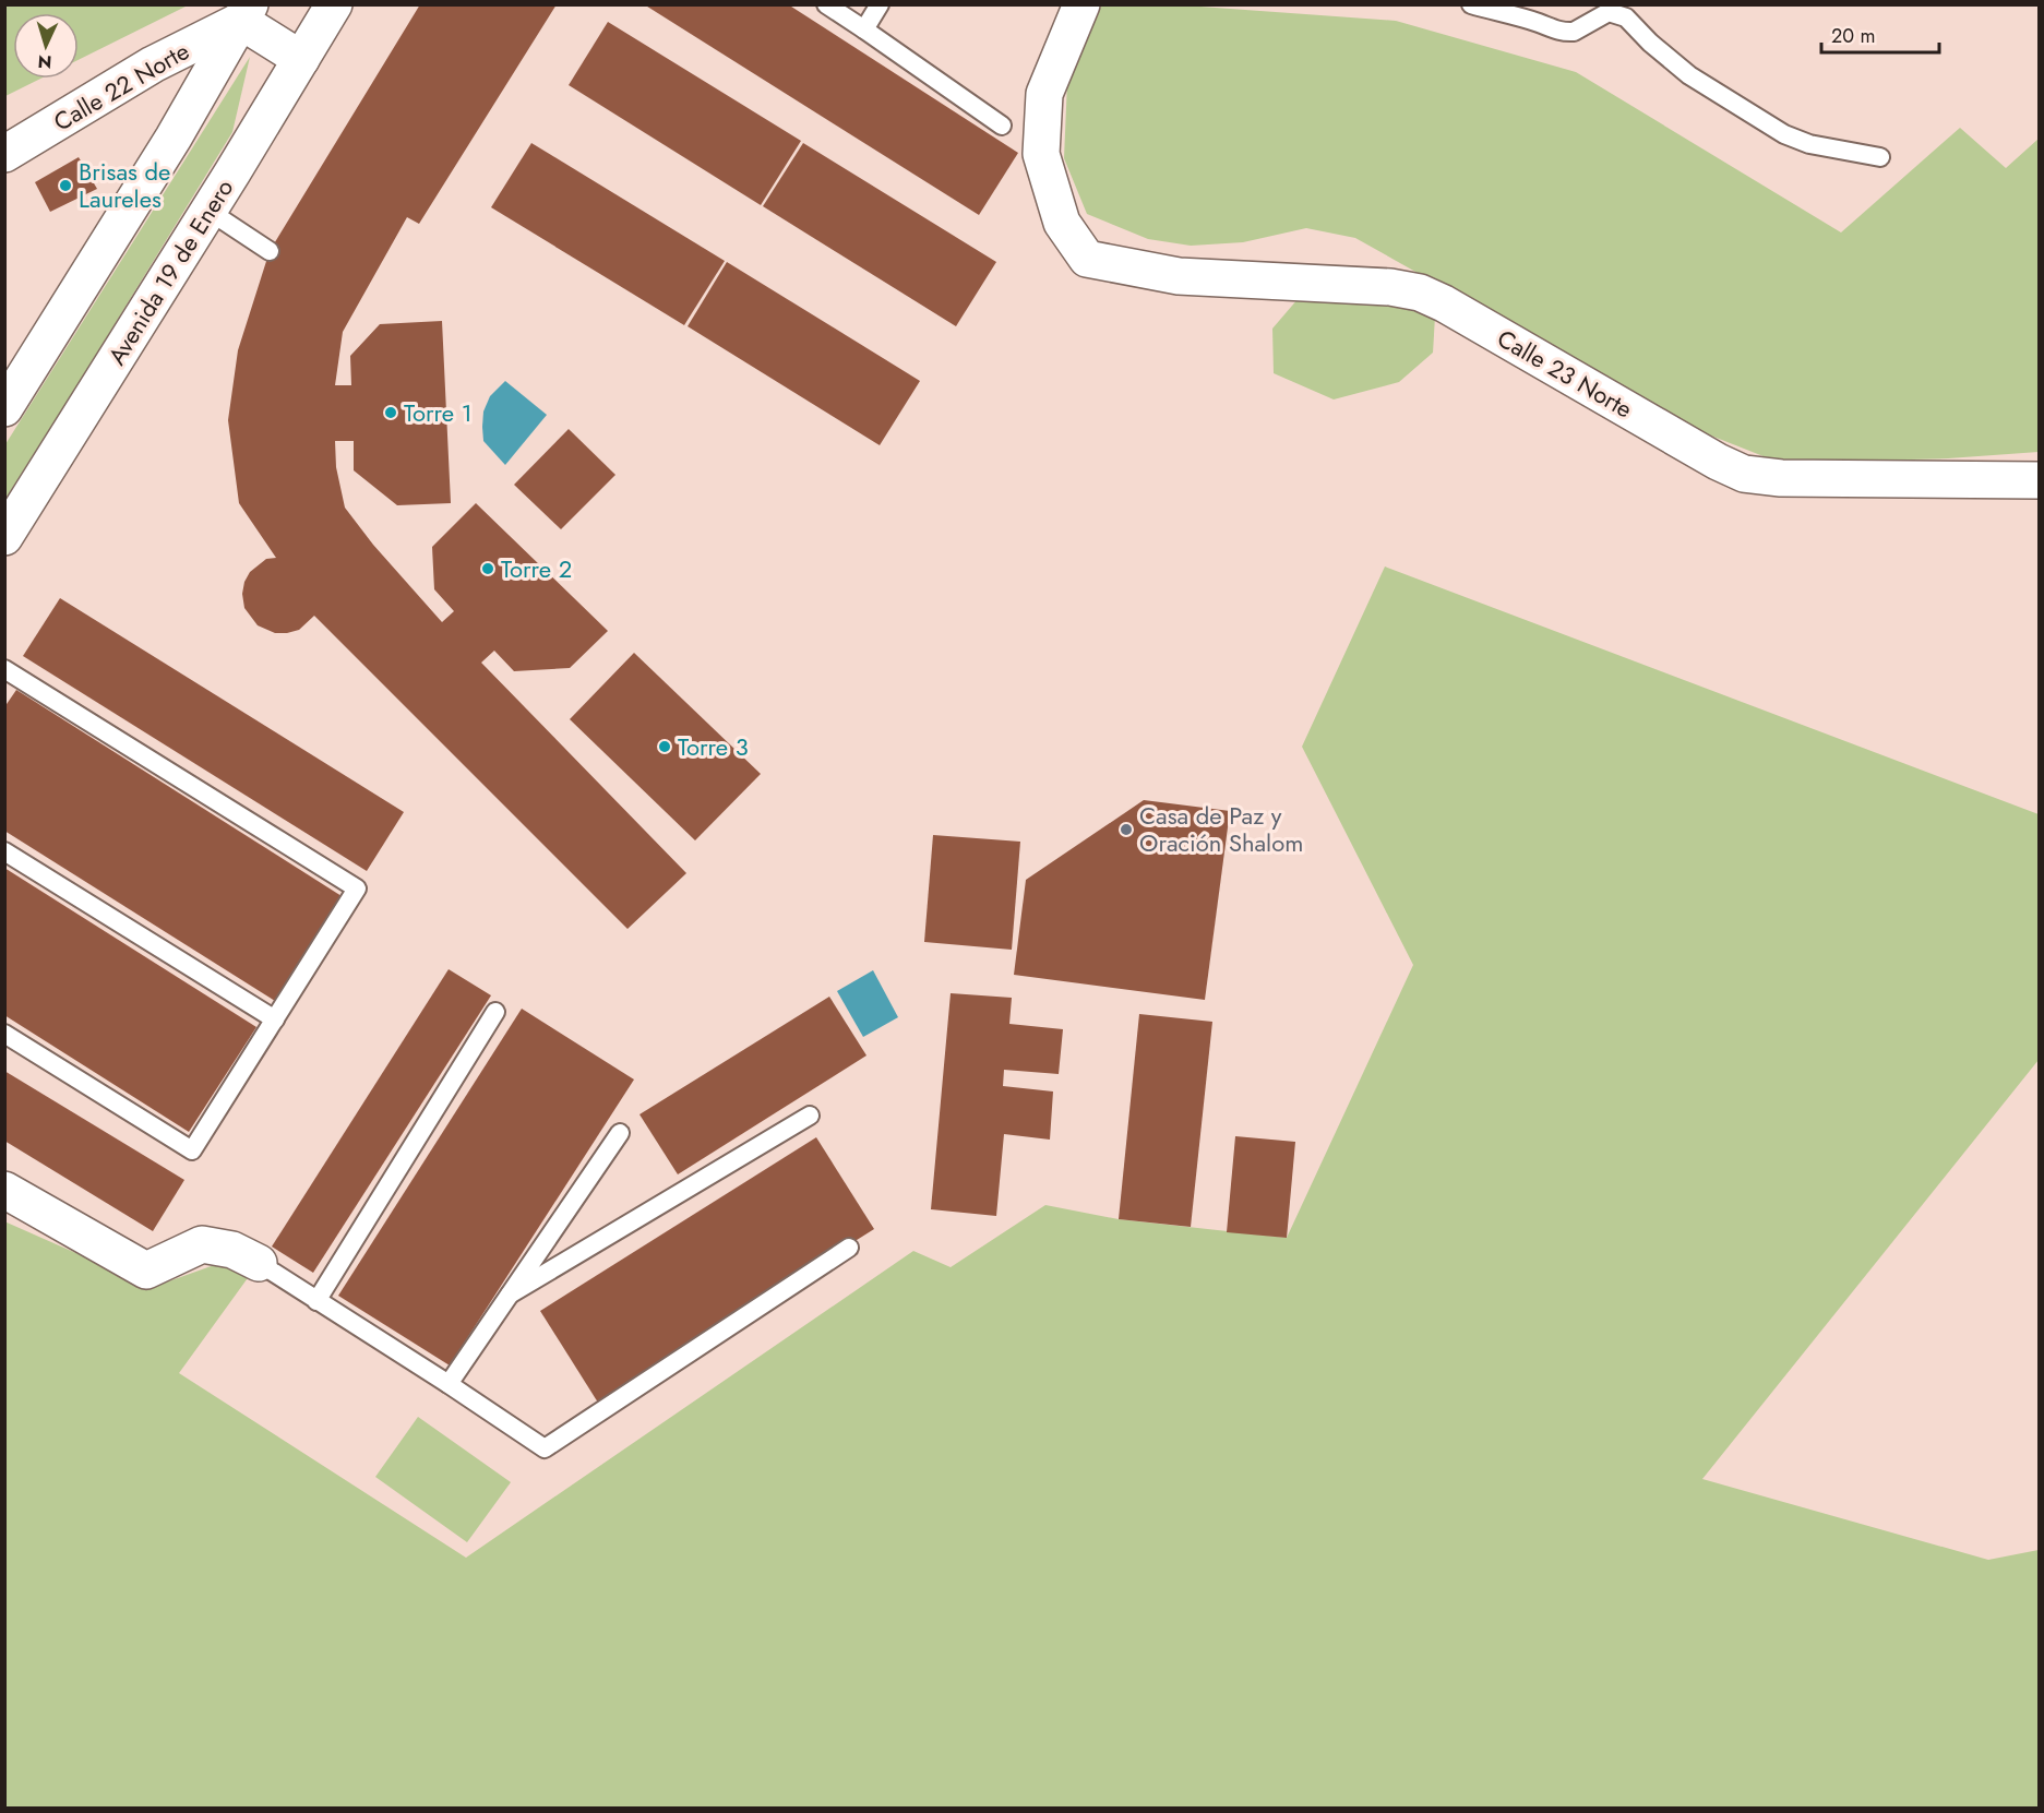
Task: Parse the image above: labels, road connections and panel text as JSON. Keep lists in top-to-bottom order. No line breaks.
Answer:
{"streets":{"street":["Calle 22 Norte","Avenida 19 de Enero","Calle 23 Norte"]},"places":["Brisas de Laureles","Torre 1","Torre 2","Torre 3","Casa de Paz y Oración Shalom"],"scale_bar":"20 m","north":"bottom"}
